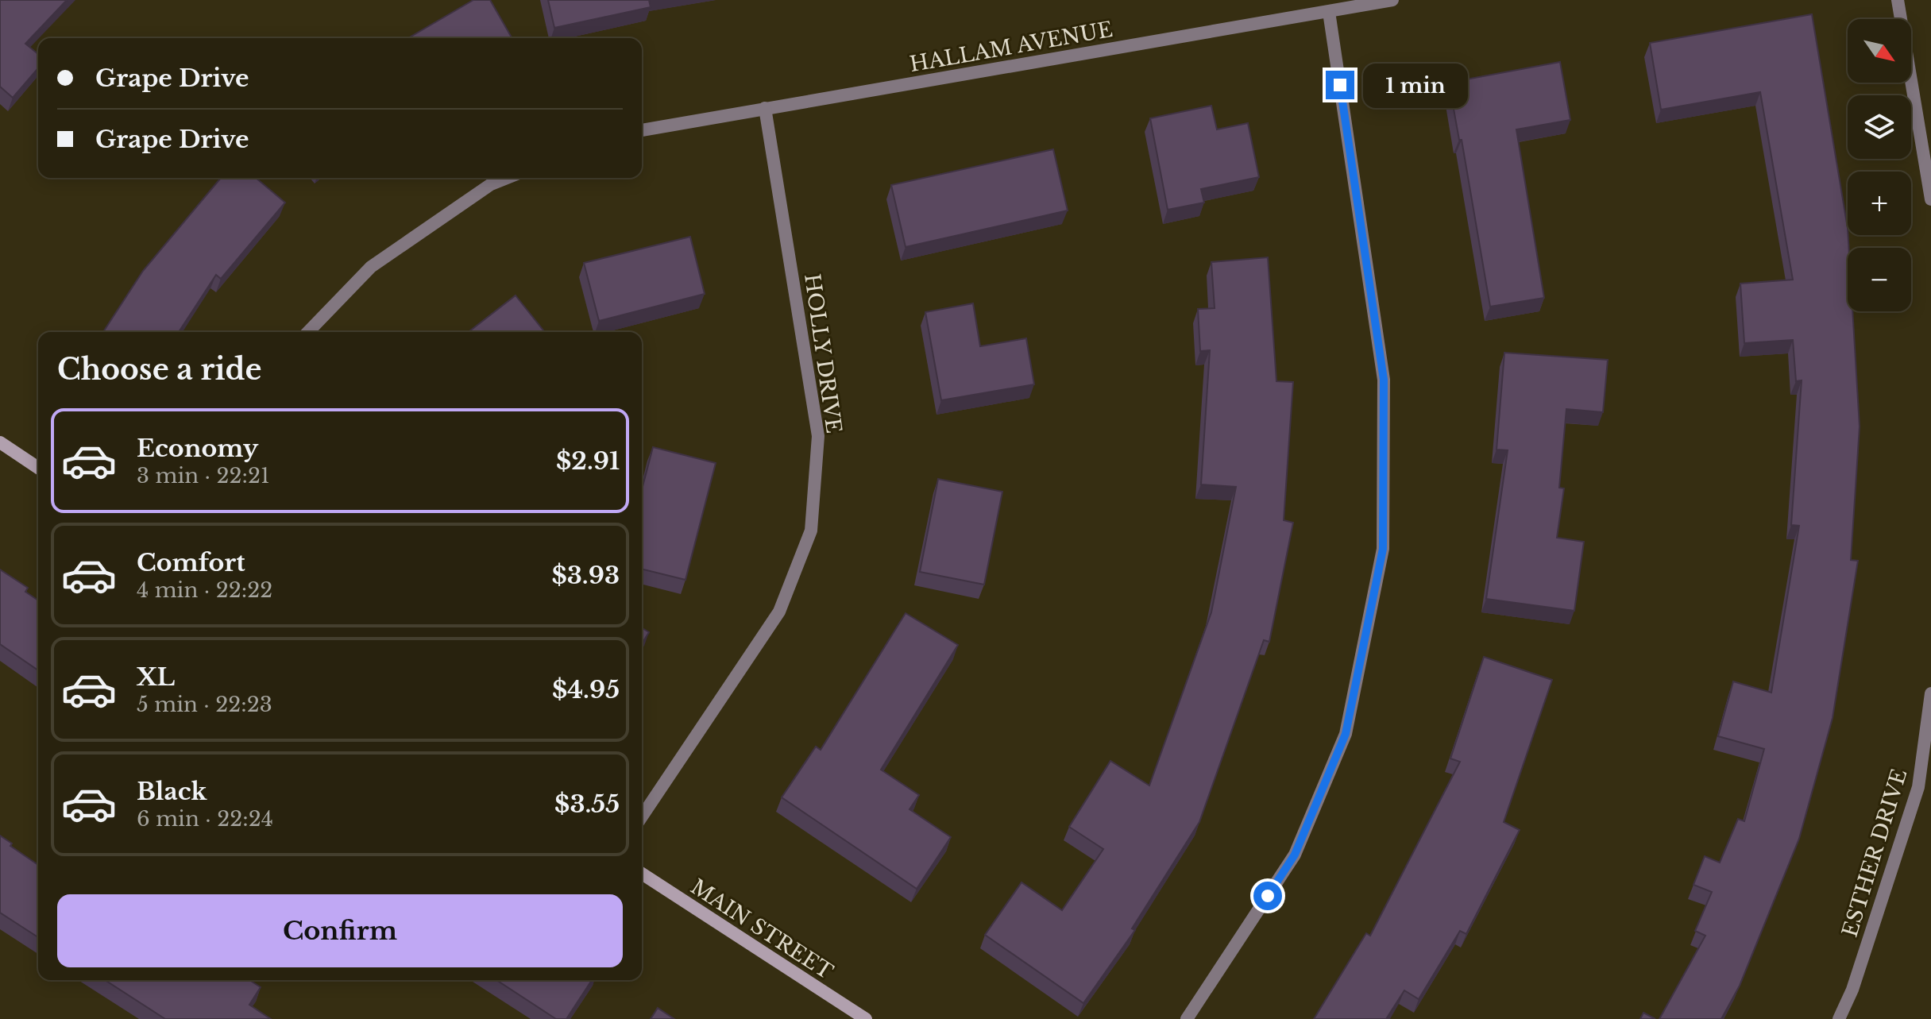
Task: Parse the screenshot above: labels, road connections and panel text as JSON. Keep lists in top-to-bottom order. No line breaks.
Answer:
{"streets":{"main road":["MAIN STREET"],"street":["HALLAM AVENUE","HOLLY DRIVE","ESTHER DRIVE"]},"crossings":[["HALLAM AVENUE","HOLLY DRIVE"]],"north":"bottom right","page":{"map_buttons":["+","−"],"banner":["Grape Drive","Grape Drive"],"bubble":"1 min","heading":"Choose a ride","list":[{"name":"Economy","note":"3 min · 22:21","value":"$2.91"},{"name":"Comfort","note":"4 min · 22:22","value":"$3.93"},{"name":"XL","note":"5 min · 22:23","value":"$4.95"},{"name":"Black","note":"6 min · 22:24","value":"$3.55"}],"buttons":"Confirm"}}
